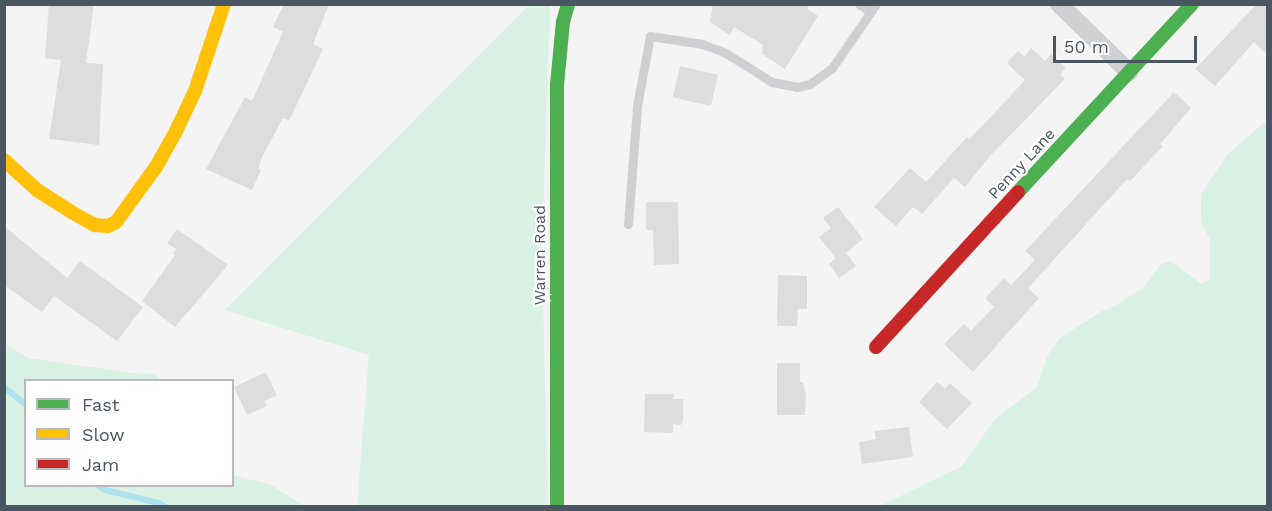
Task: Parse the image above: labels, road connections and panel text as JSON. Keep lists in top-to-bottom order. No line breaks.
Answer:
{"streets":{"street":["Penny Lane","Warren Road"]},"legend":["Fast","Slow","Jam"],"scale_bar":"50 m"}
